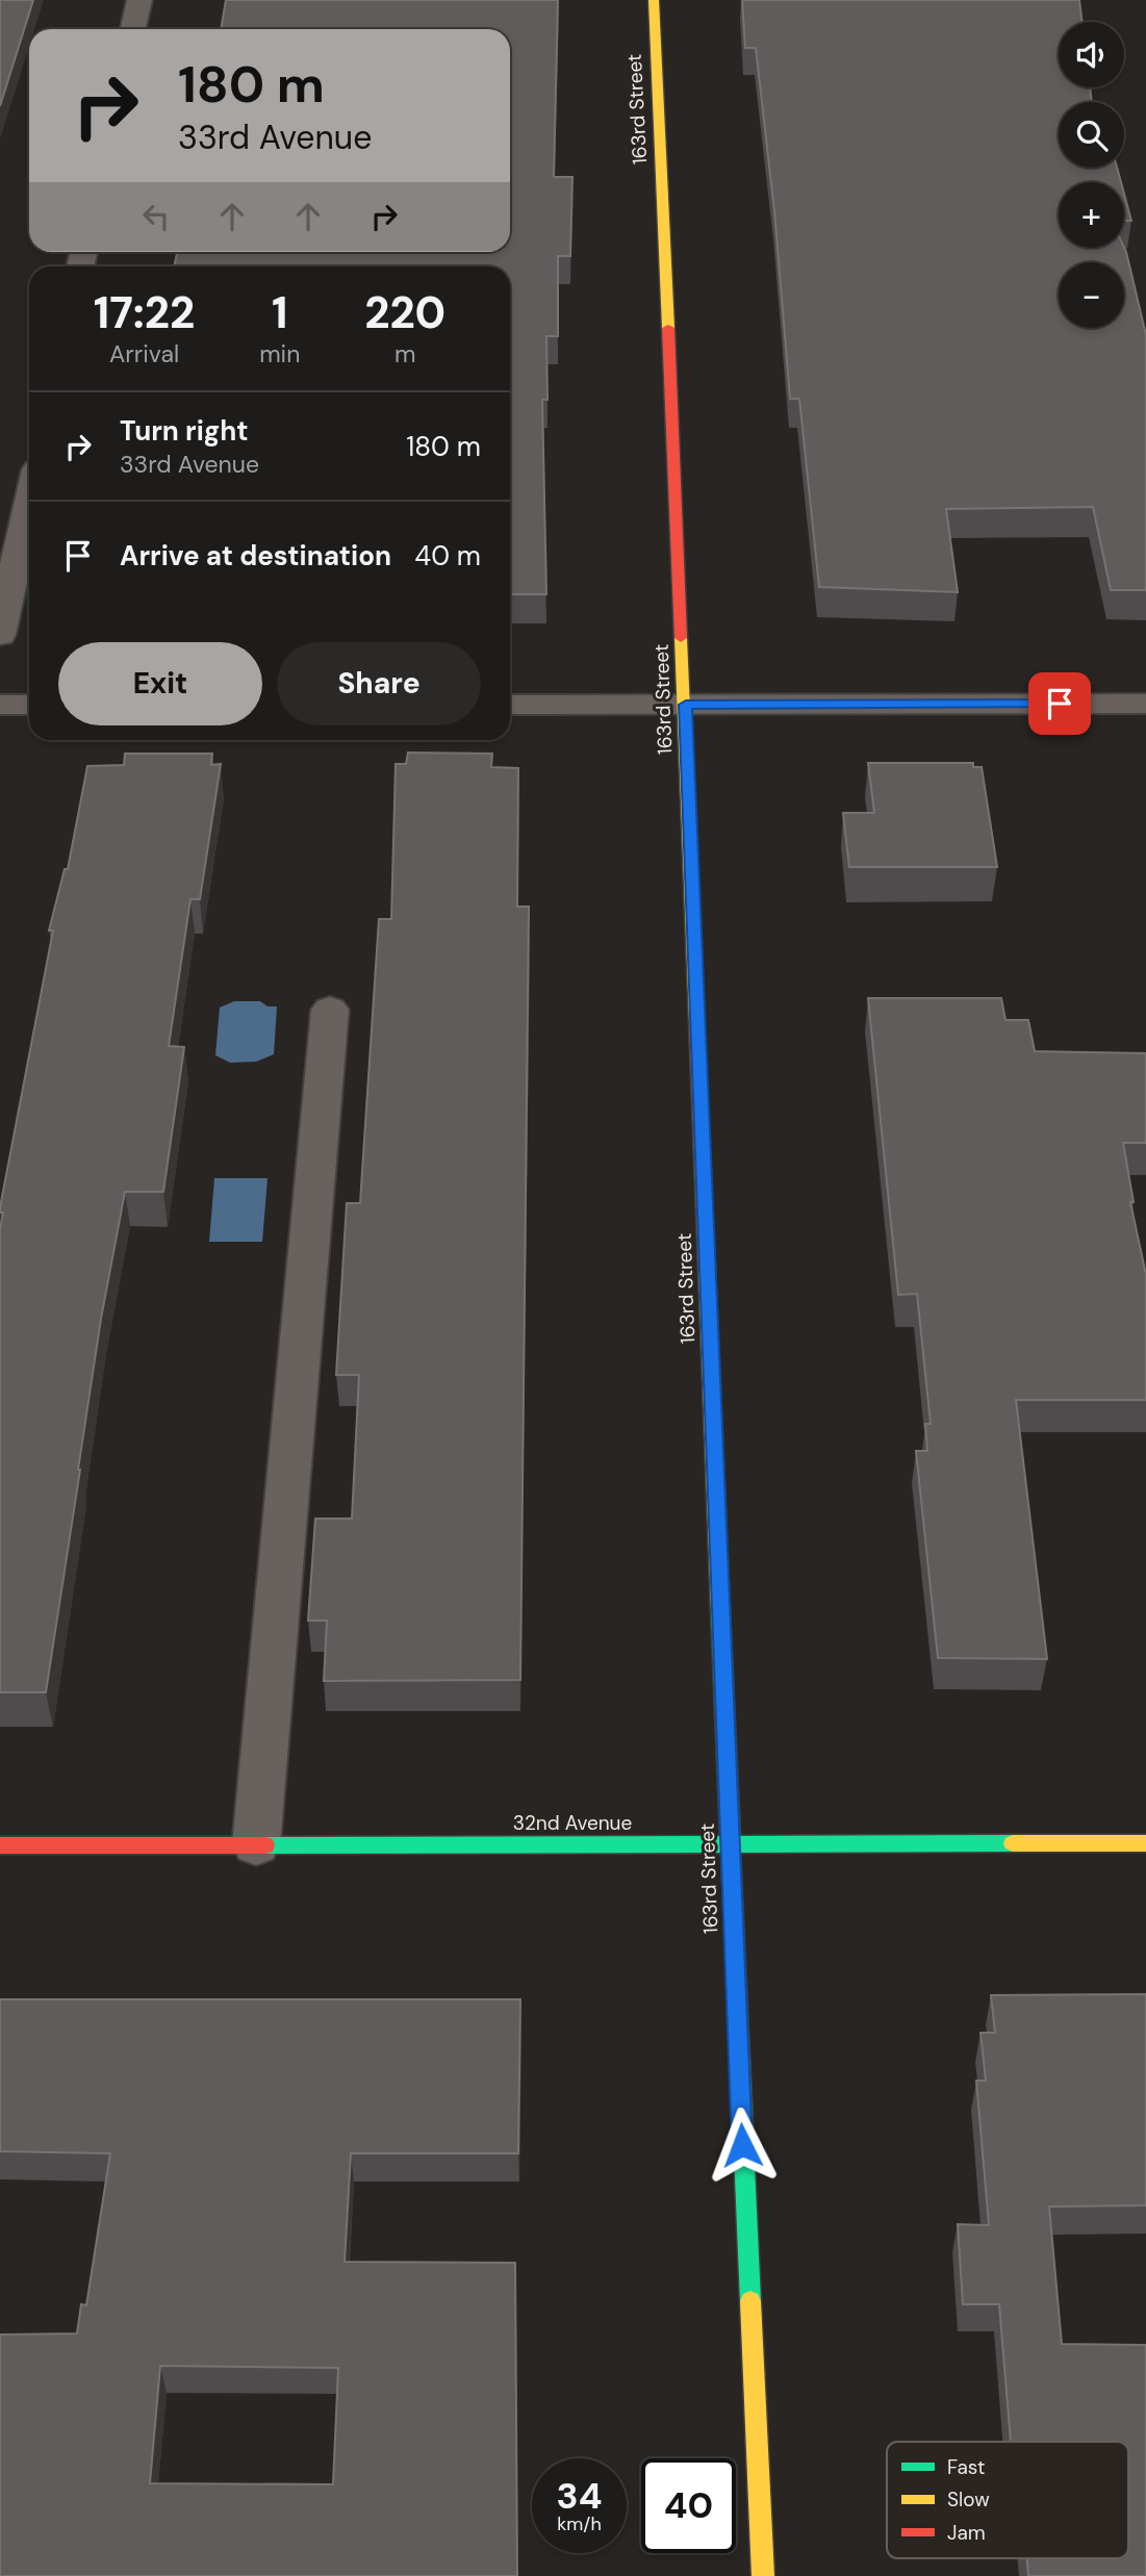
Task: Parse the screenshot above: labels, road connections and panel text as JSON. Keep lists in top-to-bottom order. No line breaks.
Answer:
{"streets":{"street":["163rd Street","32nd Avenue"]},"crossings":[["163rd Street","32nd Avenue"]],"legend":["Fast","Slow","Jam"],"page":{"map_buttons":["+","−"],"turn":["180 m","33rd Avenue"],"eta":["17:22","Arrival","1","min","220","m"],"list":[{"name":"Turn right","note":"33rd Avenue","value":"180 m"},{"name":"Arrive at destination","value":"40 m"}],"buttons":["Exit","Share"],"speed":"34 km/h","limit":"40"}}
